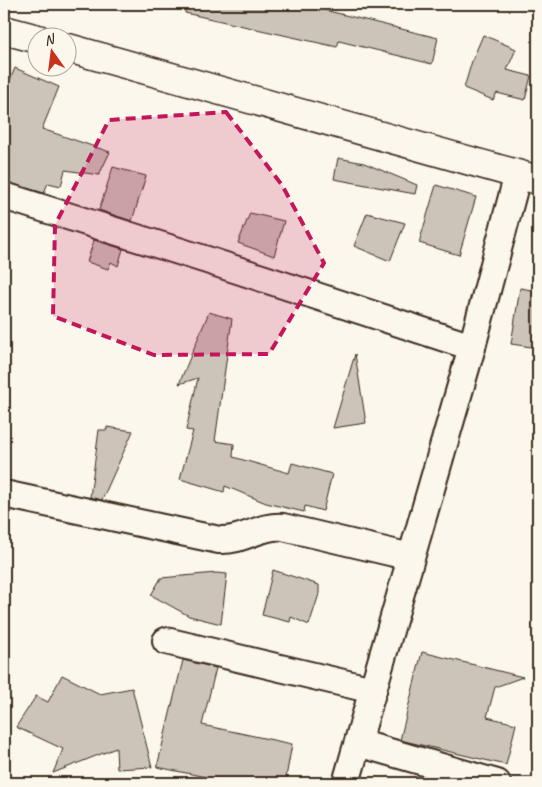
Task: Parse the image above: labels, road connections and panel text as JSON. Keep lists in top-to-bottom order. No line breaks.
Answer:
{"north":"top"}
